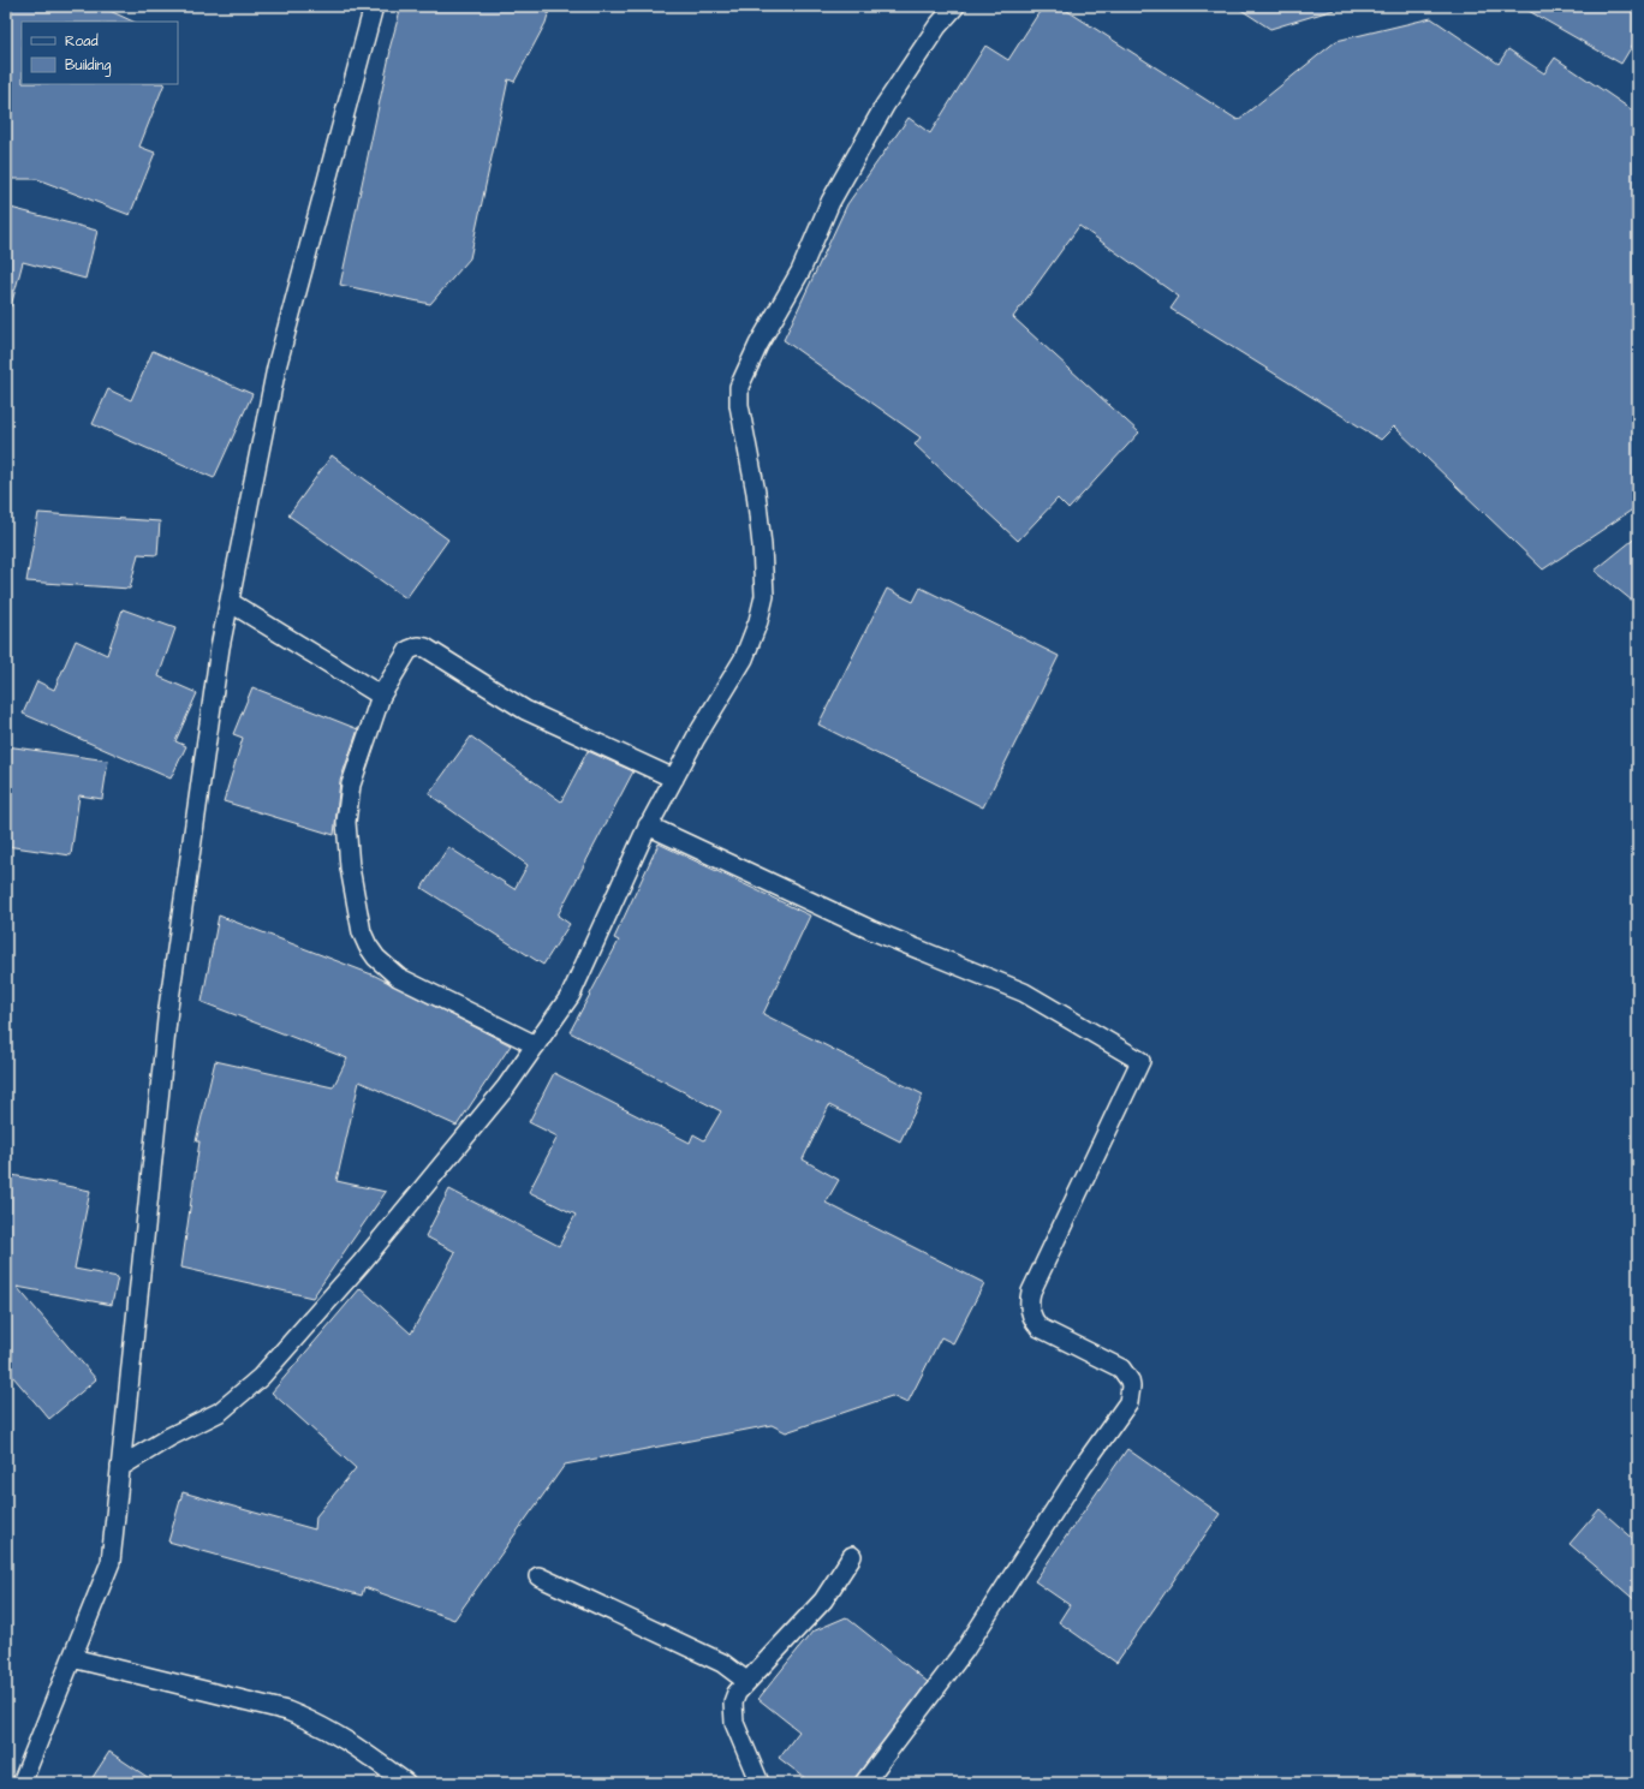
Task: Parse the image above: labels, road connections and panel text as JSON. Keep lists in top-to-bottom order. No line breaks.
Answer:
{"legend":["Road","Building"]}
